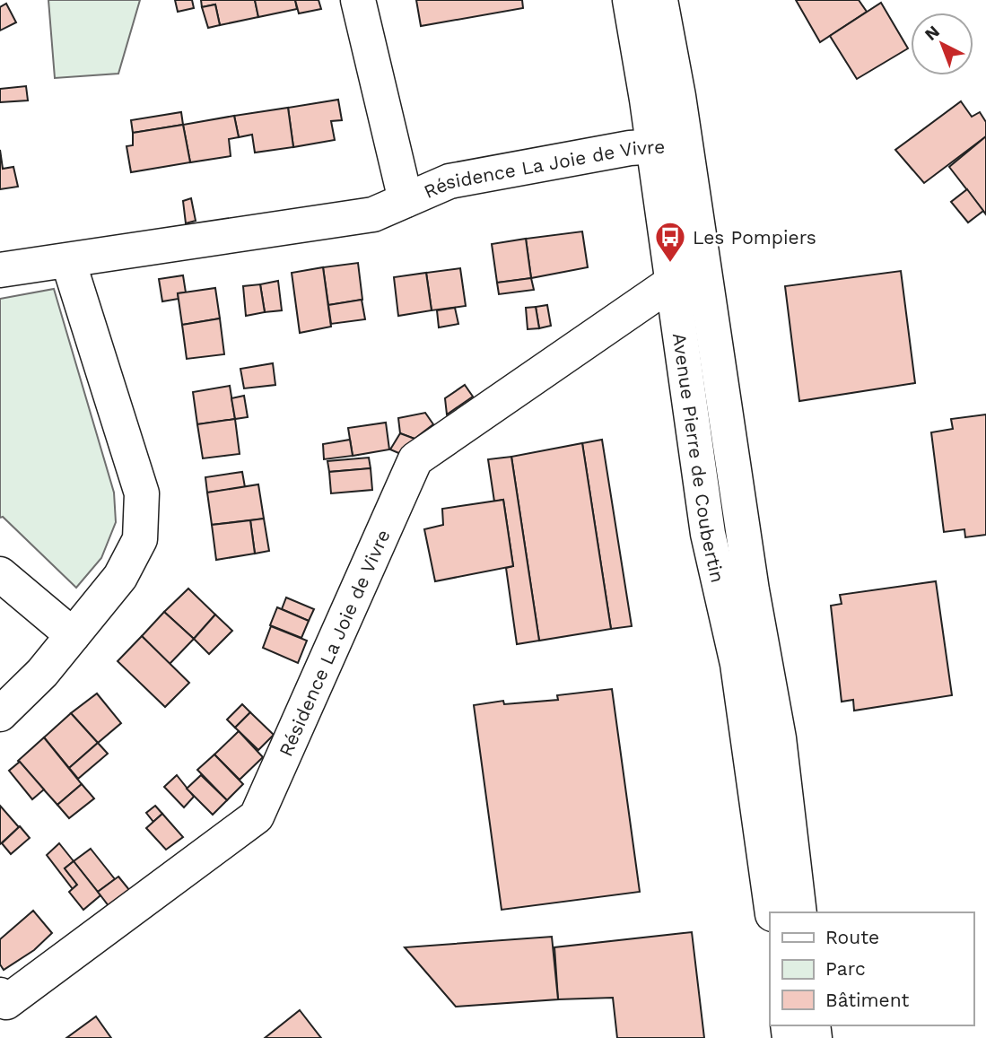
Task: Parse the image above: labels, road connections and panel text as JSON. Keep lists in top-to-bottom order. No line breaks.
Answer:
{"streets":{"street":["Résidence La Joie de Vivre","Avenue Pierre de Coubertin"]},"crossings":[["Résidence La Joie de Vivre","Avenue Pierre de Coubertin"]],"places":{"bus stop":["Les Pompiers"]},"legend":["Route","Parc","Bâtiment"],"north":"top left"}
